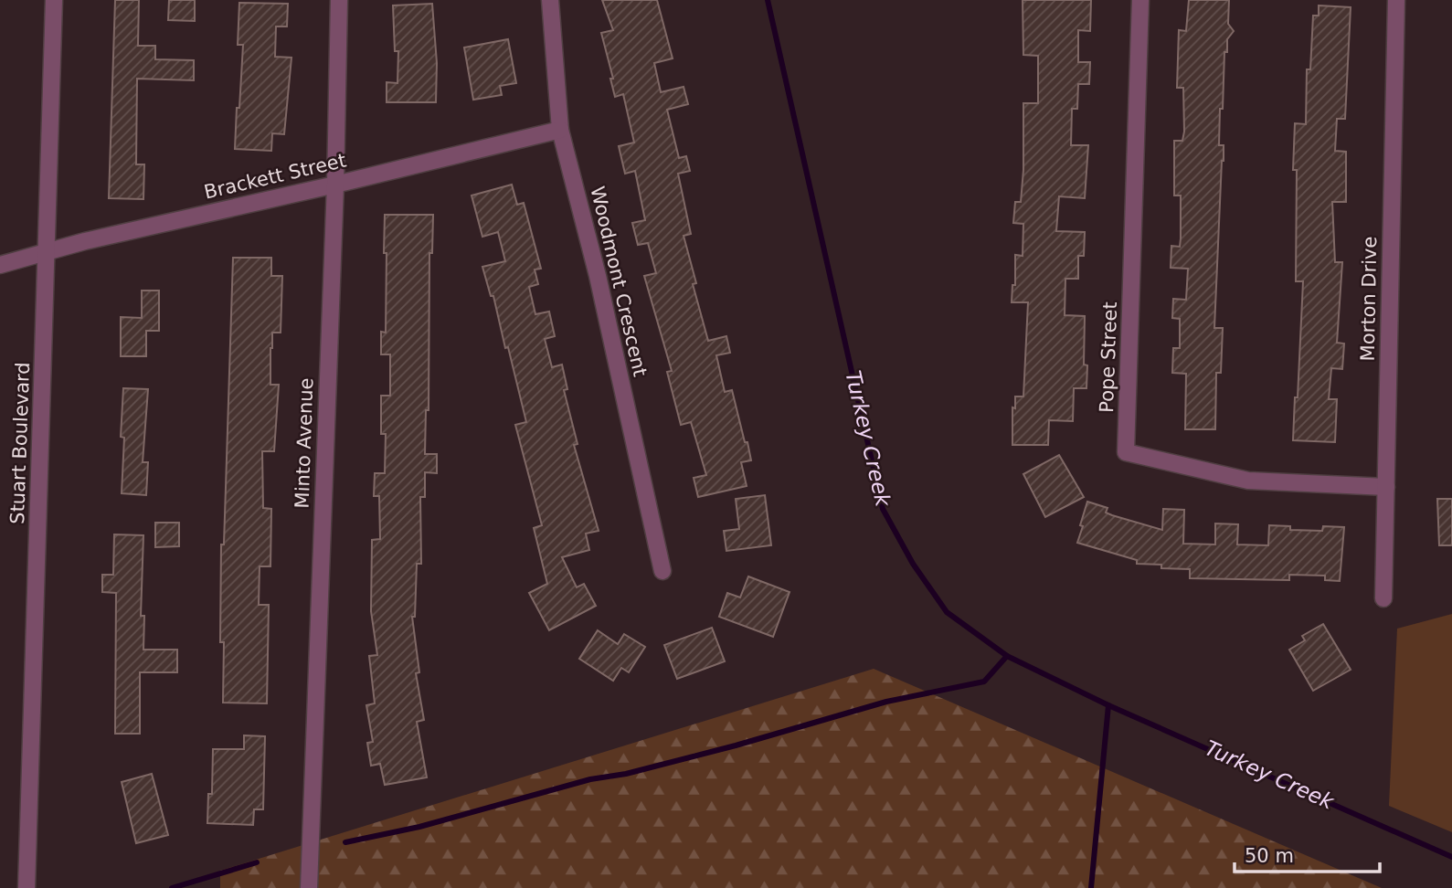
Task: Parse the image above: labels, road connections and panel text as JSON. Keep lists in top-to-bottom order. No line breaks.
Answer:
{"streets":{"street":["Brackett Street","Woodmont Crescent","Morton Drive","Pope Street","Stuart Boulevard","Minto Avenue"]},"crossings":[["Brackett Street","Woodmont Crescent"],["Brackett Street","Stuart Boulevard"],["Brackett Street","Minto Avenue"],["Morton Drive","Pope Street"]],"water":["Turkey Creek"],"scale_bar":"50 m"}
